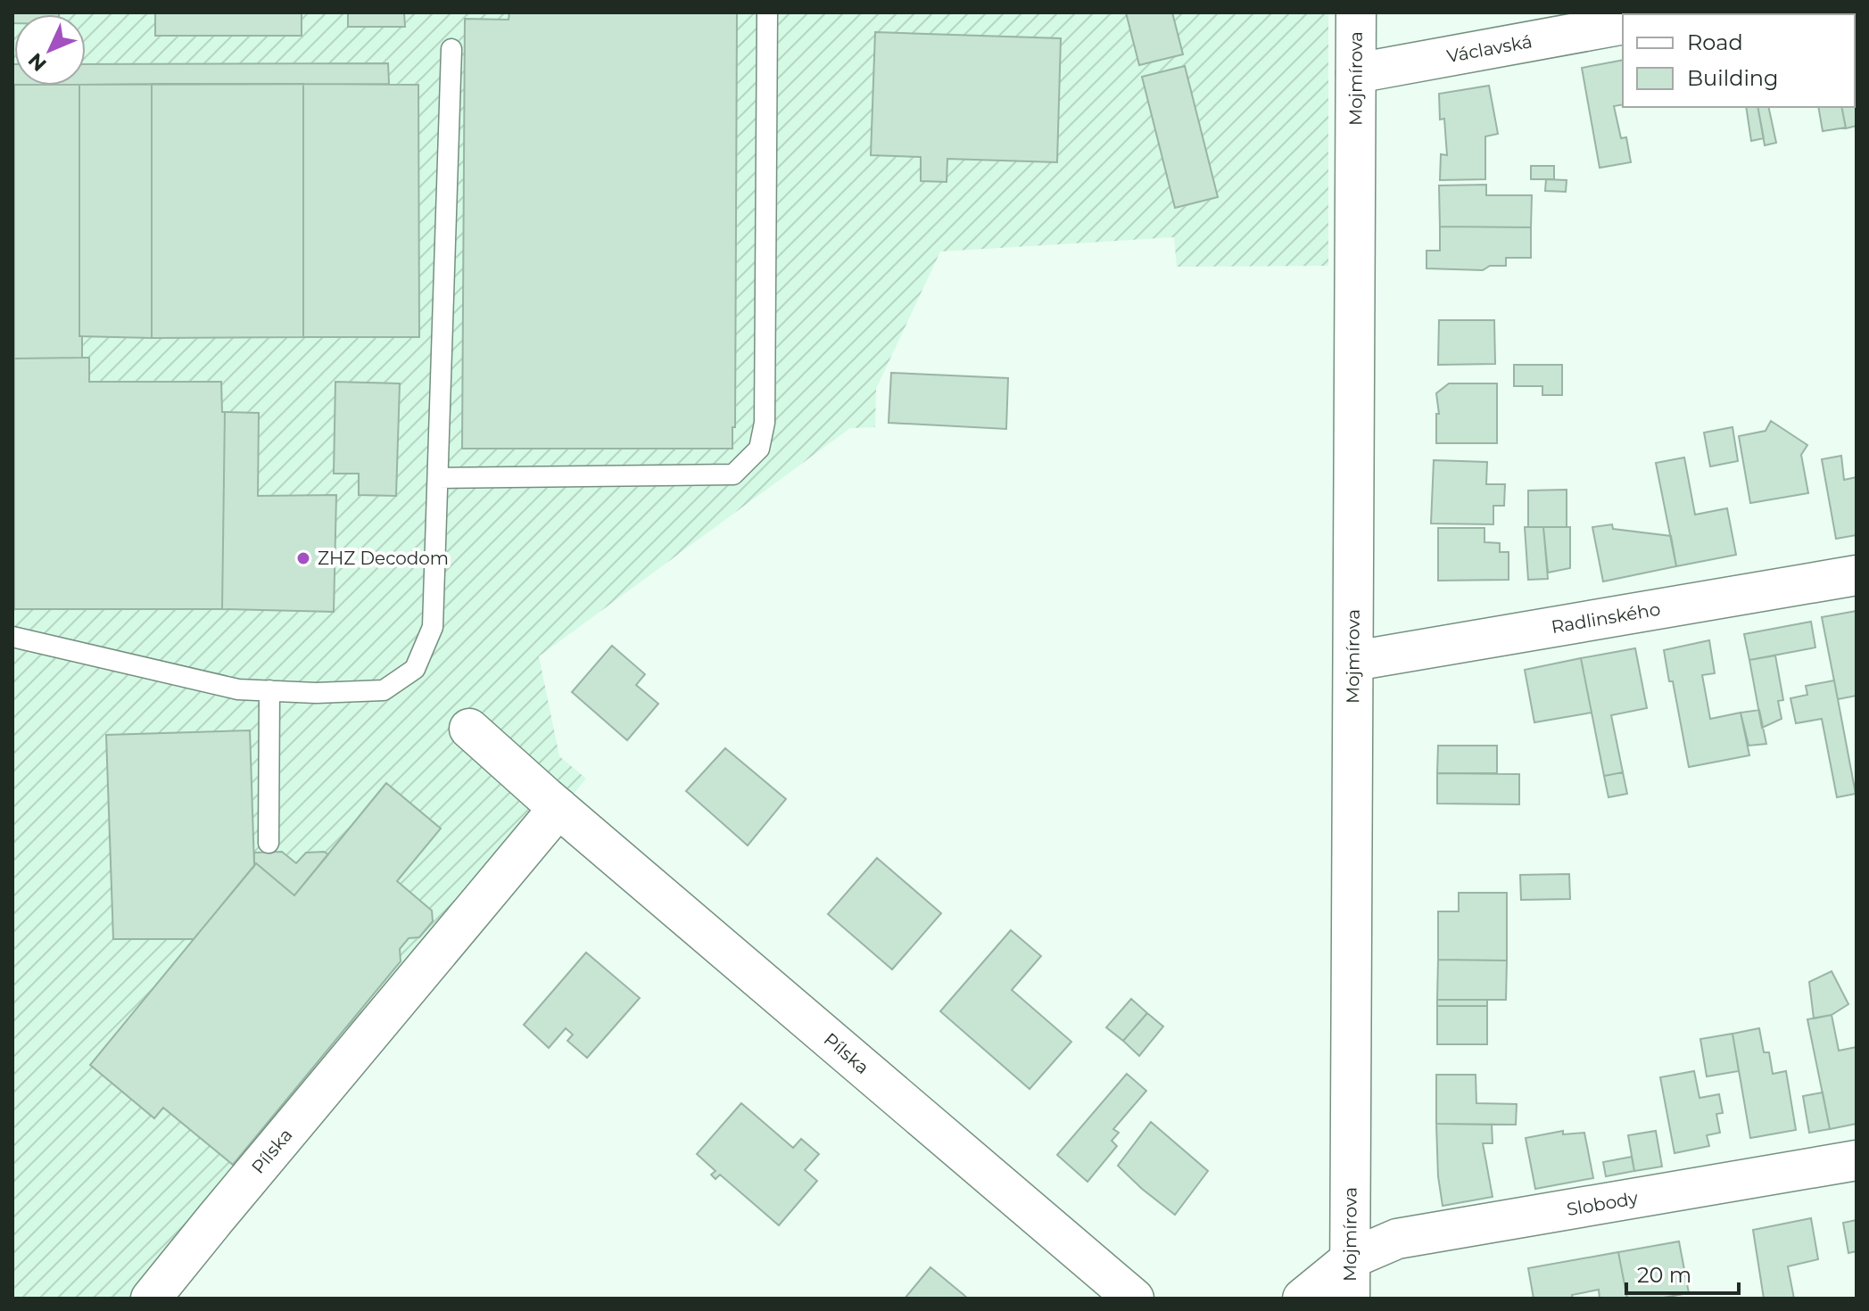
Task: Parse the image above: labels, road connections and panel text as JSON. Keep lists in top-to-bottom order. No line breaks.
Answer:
{"streets":{"street":["Václavská","Mojmírova","Radlinského","Pílska","Slobody"]},"crossings":[["Václavská","Mojmírova"],["Mojmírova","Radlinského"],["Mojmírova","Slobody"]],"places":["ZHZ Decodom"],"legend":["Road","Building"],"scale_bar":"20 m","north":"bottom left"}
